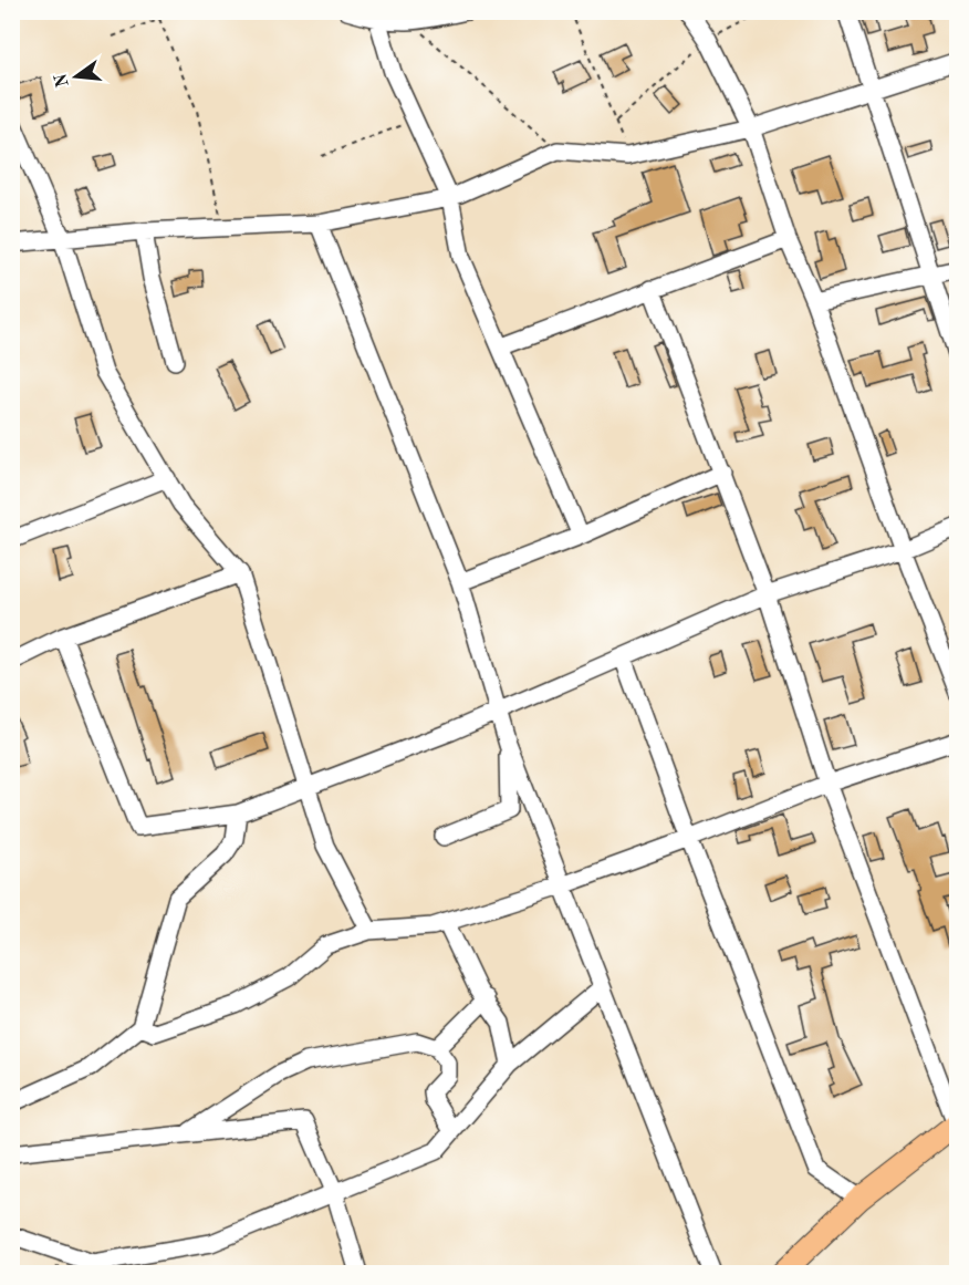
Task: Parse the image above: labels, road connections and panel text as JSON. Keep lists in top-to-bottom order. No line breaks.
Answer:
{"north":"left"}
